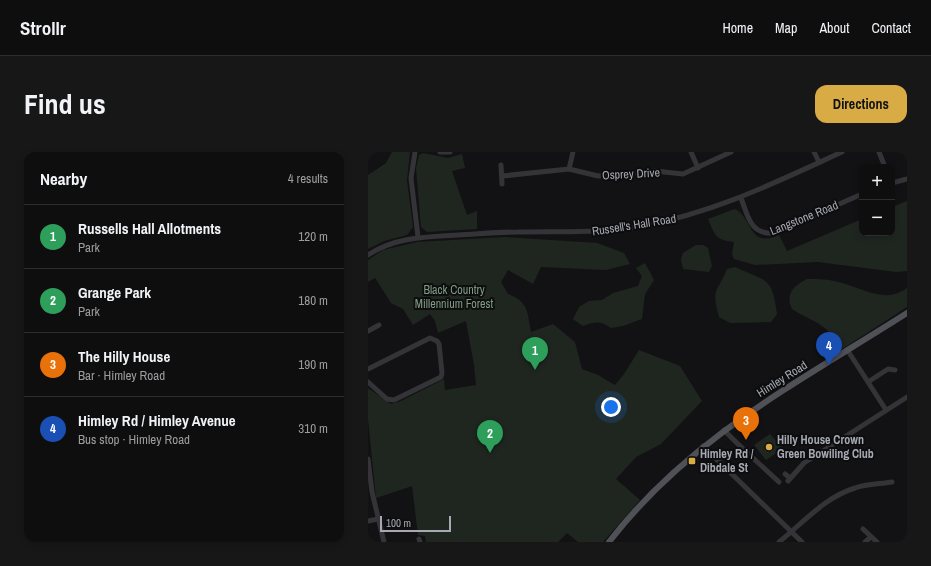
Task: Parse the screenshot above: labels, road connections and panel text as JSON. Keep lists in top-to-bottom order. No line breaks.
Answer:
{"streets":{"main road":["Himley Road"],"street":["Osprey Drive","Langstone Road","Russell's Hall Road"]},"crossings":[["Langstone Road","Russell's Hall Road"]],"parks":["Black Country Millennium Forest"],"places":{"other":["Hilly House Crown Green Bowiling Club"],"transit":["Himley Rd / Dibdale St"]},"scale_bar":"100 m","page":{"header":"Strollr","nav":["Home","Map","About","Contact"],"title":"Find us","buttons":"Directions","heading":["Nearby","4 results"],"map_buttons":["+","−"],"list":[{"mark":"1","name":"Russells Hall Allotments","note":"Park","value":"120 m"},{"mark":"2","name":"Grange Park","note":"Park","value":"180 m"},{"mark":"3","name":"The Hilly House","note":"Bar · Himley Road","value":"190 m"},{"mark":"4","name":"Himley Rd / Himley Avenue","note":"Bus stop · Himley Road","value":"310 m"}],"pins":["4","1","3","2"],"scale":"100 m"}}
